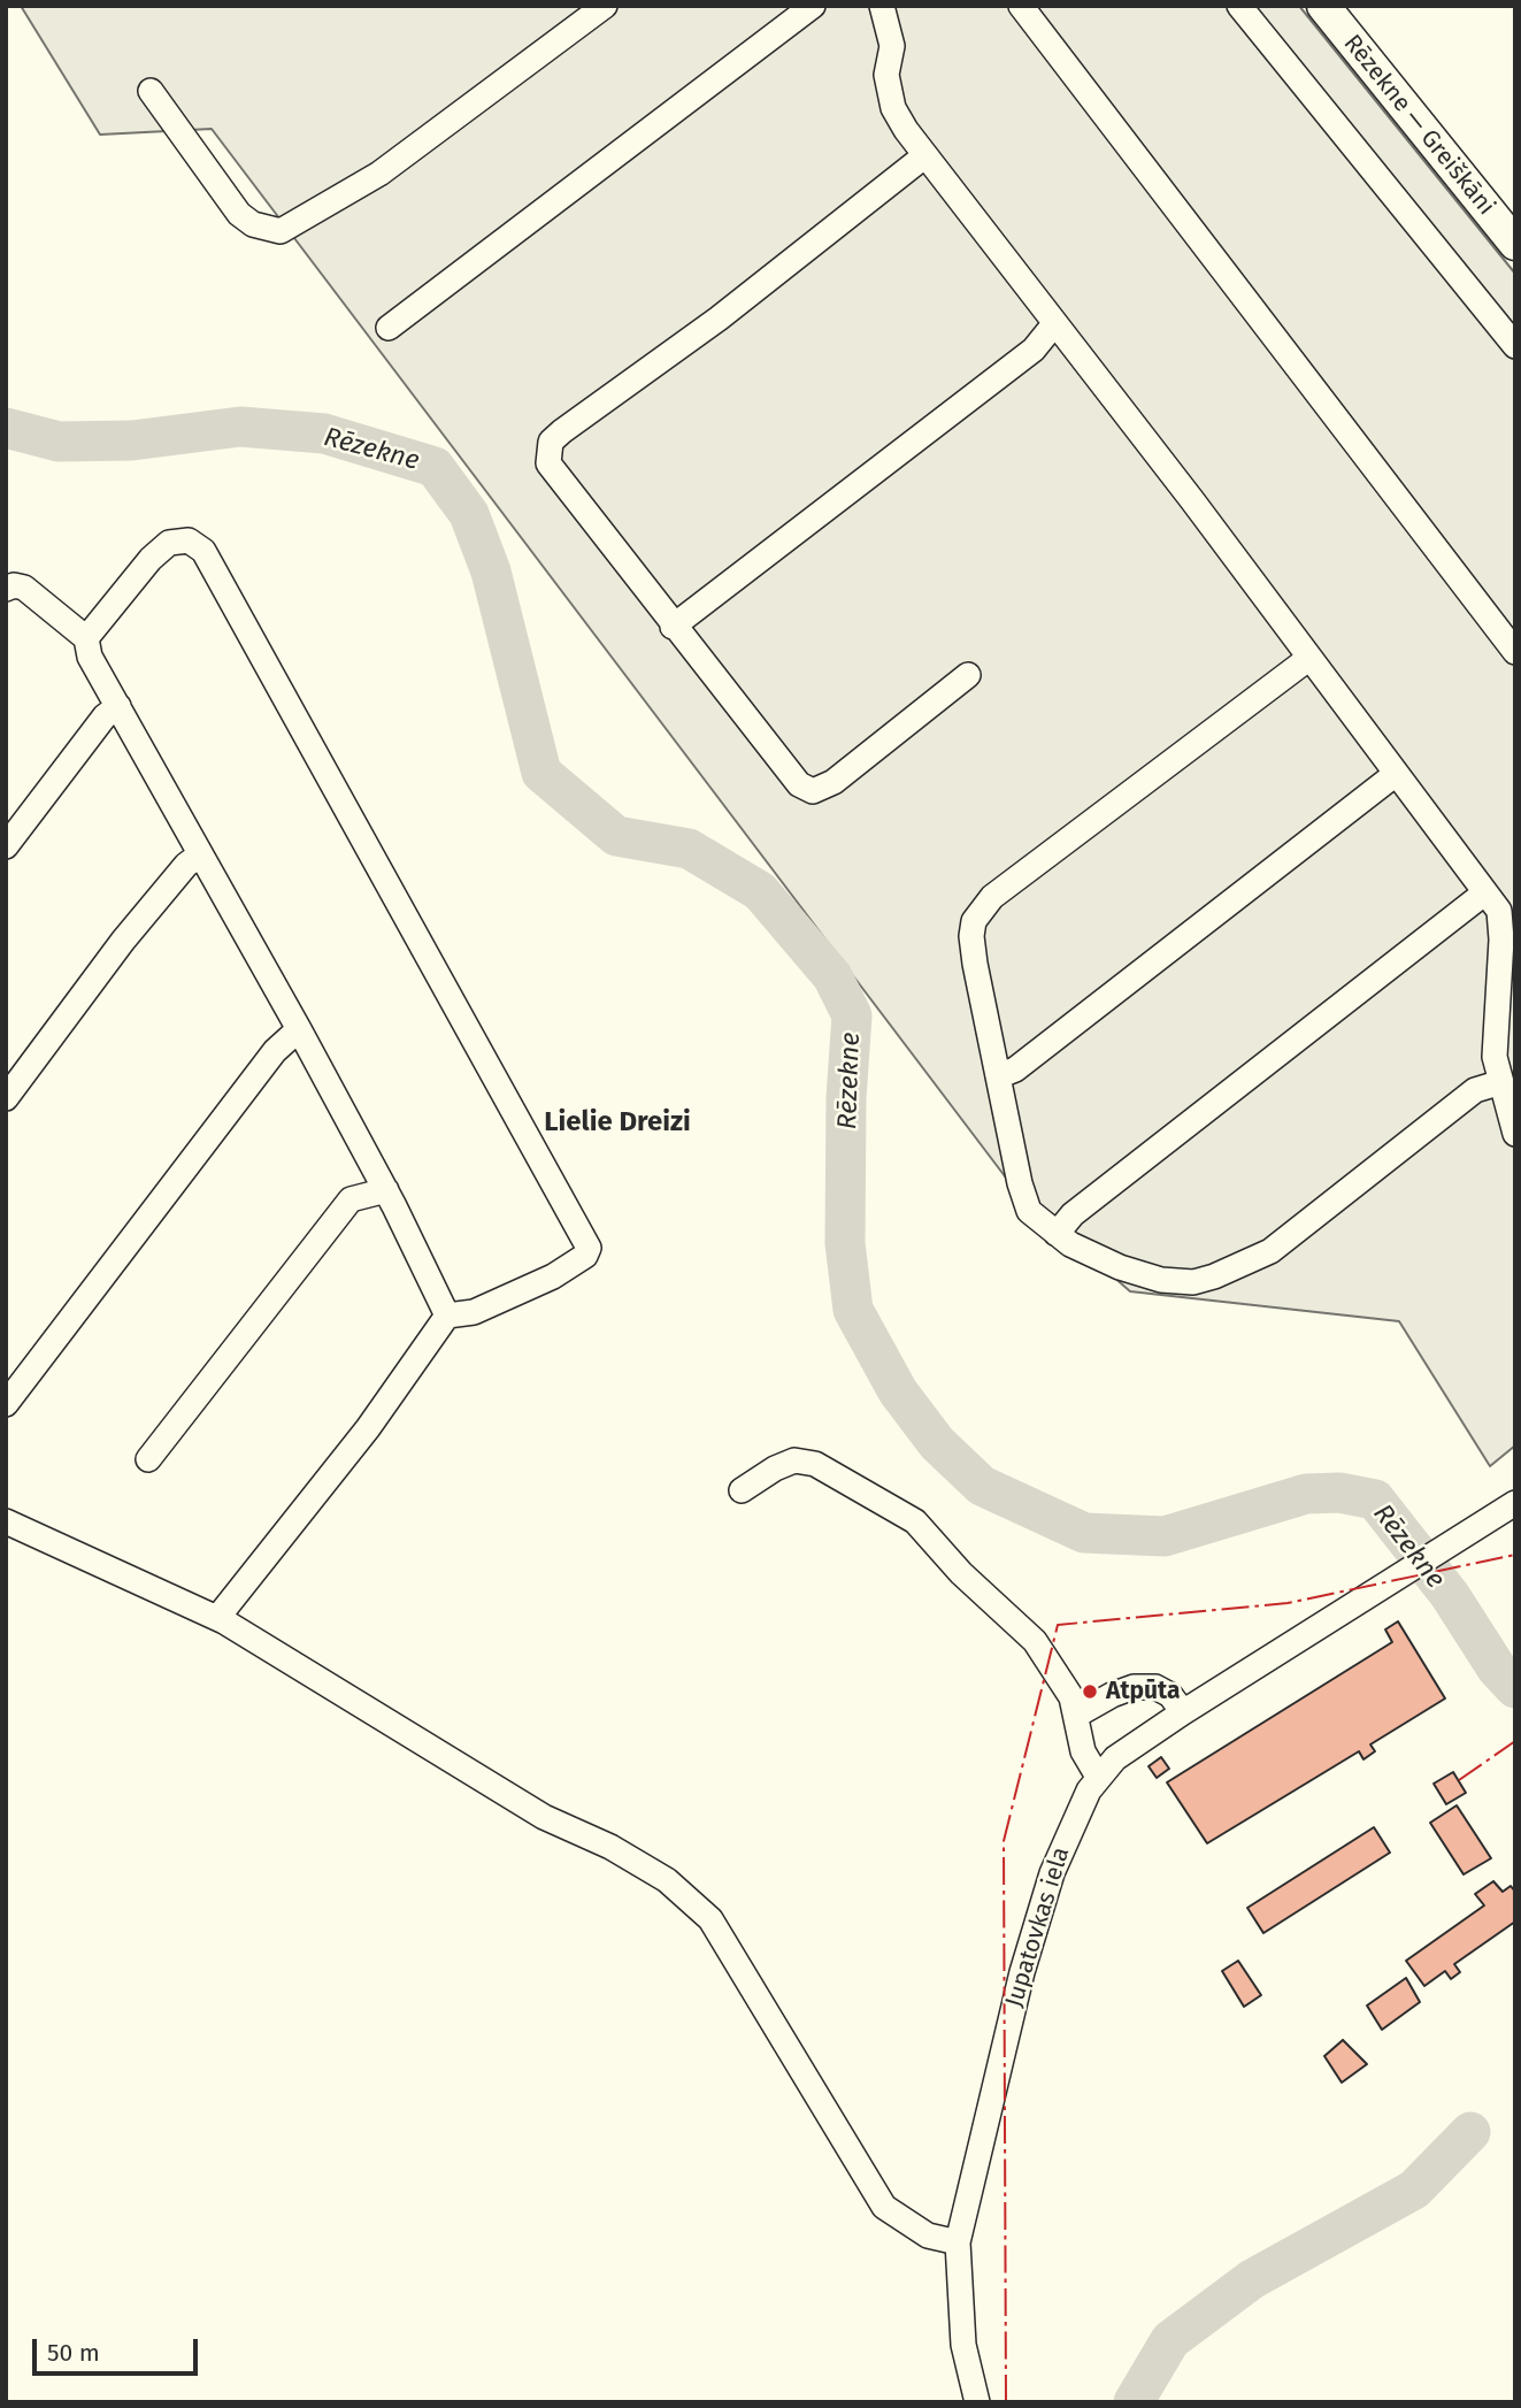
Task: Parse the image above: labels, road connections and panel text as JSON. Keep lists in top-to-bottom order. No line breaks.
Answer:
{"streets":{"main road":["Rēzekne — Greiškāni"],"street":["Jupatovkas iela"]},"districts":["Lielie Dreizi"],"water":["Rēzekne"],"places":["Atpūta"],"scale_bar":"50 m"}
